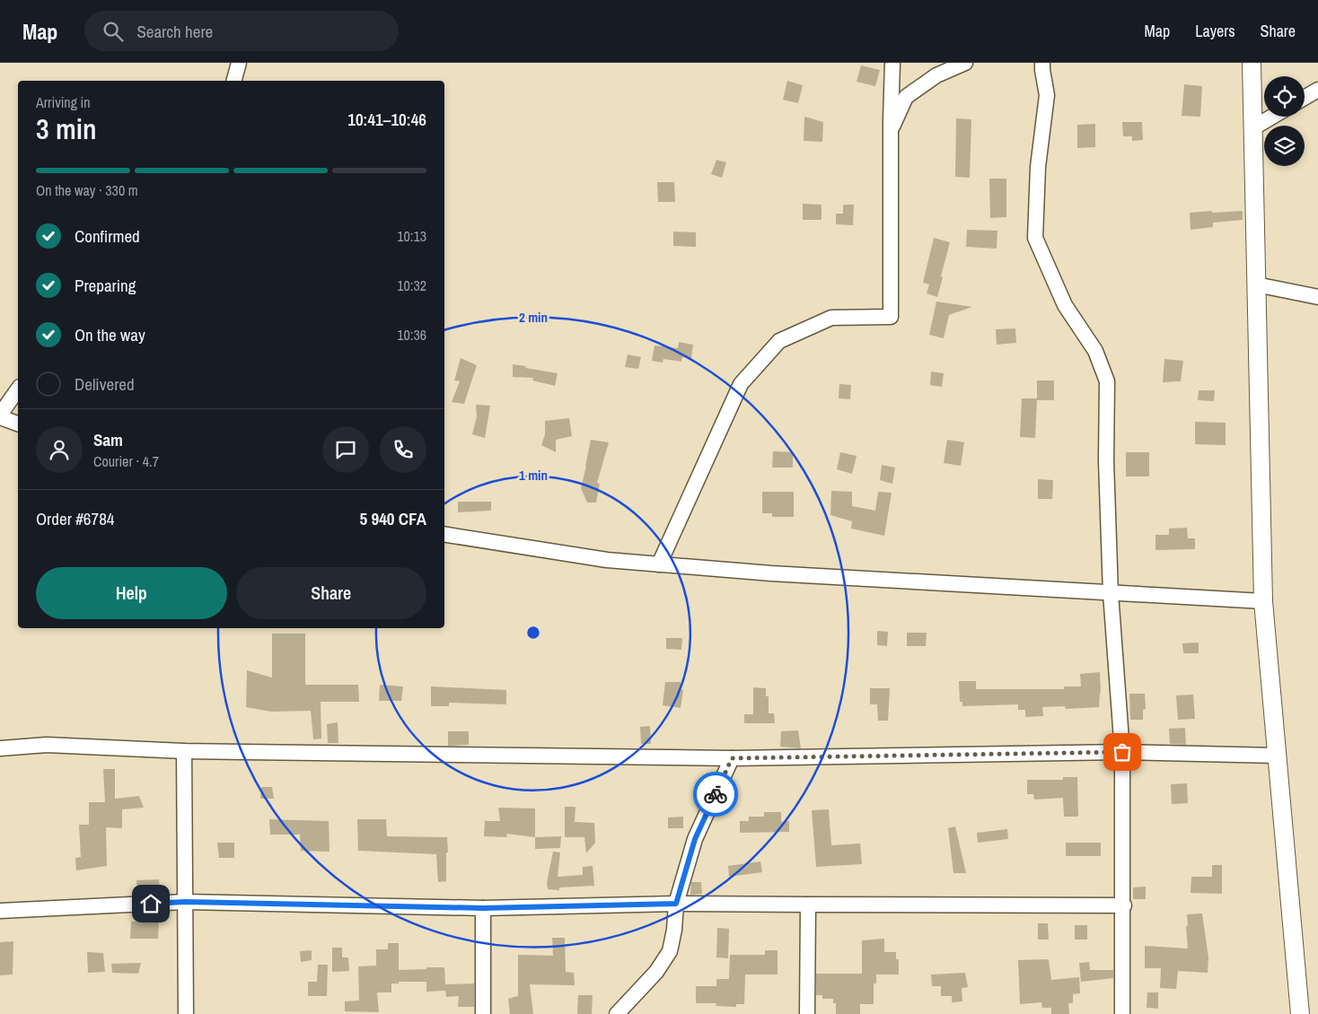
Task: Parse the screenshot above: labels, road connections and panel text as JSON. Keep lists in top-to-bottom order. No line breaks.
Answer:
{"page":{"header":"Map","search":"Search here","nav":["Map","Layers","Share"],"heading":["3 min","Arriving in","10:41–10:46"],"panel":["Sam","Courier · 4.7","Order #6784","5 940 CFA"],"bar":"On the way · 330 m","list":[["Confirmed","10:13"],["Preparing","10:32"],["On the way","10:36"],"Delivered"],"buttons":["Help","Share"]},"rings":["2 min","1 min"]}
